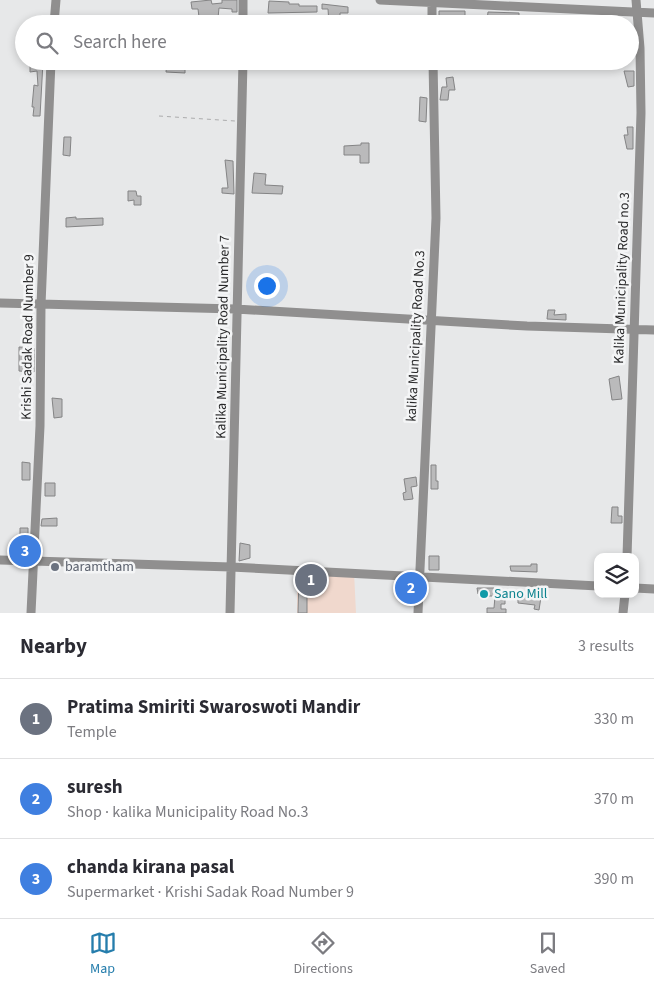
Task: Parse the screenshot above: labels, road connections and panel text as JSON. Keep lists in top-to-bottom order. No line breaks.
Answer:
{"streets":{"street":["Kalika Municipality Road no.3","kalika Municipality Road No.3","Krishi Sadak Road Number 9","Kalika Municipality Road Number 7"]},"places":["baramtham","Sano Mill"],"page":{"search":"Search here","pins":["3","1","2"],"heading":["Nearby","3 results"],"list":[{"mark":"1","name":"Pratima Smiriti Swaroswoti Mandir","note":"Temple","value":"330 m"},{"mark":"2","name":"suresh","note":"Shop · kalika Municipality Road No.3","value":"370 m"},{"mark":"3","name":"chanda kirana pasal","note":"Supermarket · Krishi Sadak Road Number 9","value":"390 m"}],"nav":["Map","Directions","Saved"]}}
